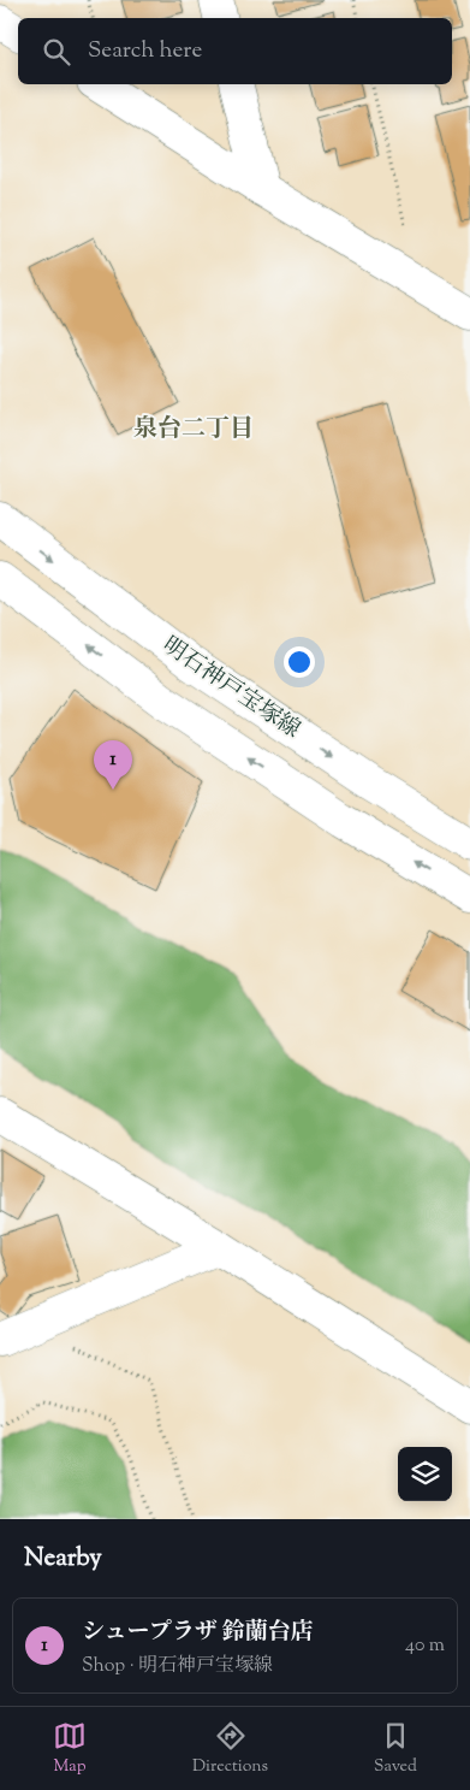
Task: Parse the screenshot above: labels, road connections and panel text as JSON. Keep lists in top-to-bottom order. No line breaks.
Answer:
{"streets":{"street":["明石神戸宝塚線"]},"districts":["泉台二丁目"],"page":{"search":"Search here","pins":"1","heading":"Nearby","list":[{"mark":"1","name":"シュープラザ 鈴蘭台店","note":"Shop · 明石神戸宝塚線","value":"40 m"}],"nav":["Map","Directions","Saved"]}}
